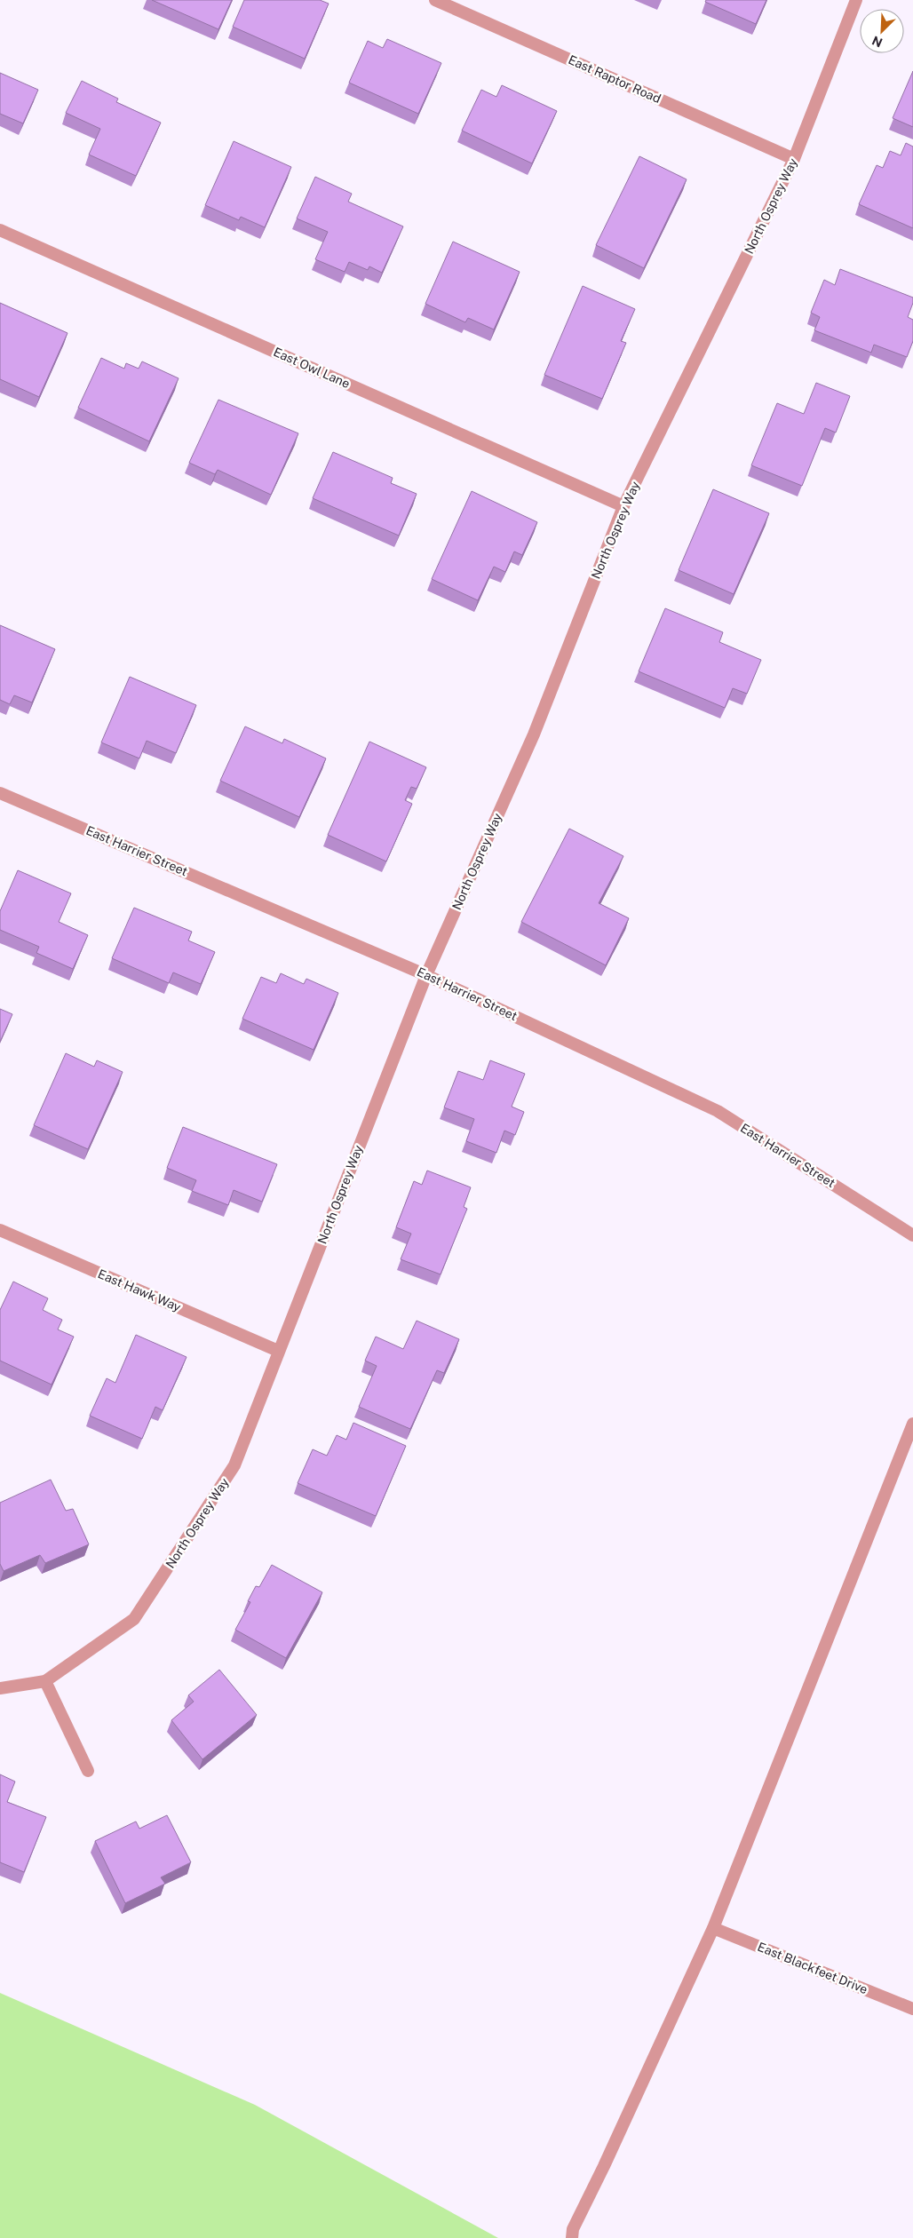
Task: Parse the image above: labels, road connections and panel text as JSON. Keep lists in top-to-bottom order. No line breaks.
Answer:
{"streets":{"street":["East Raptor Road","North Osprey Way","East Owl Lane","East Harrier Street","East Hawk Way","East Blackfeet Drive"]},"crossings":[["East Raptor Road","North Osprey Way"],["North Osprey Way","East Owl Lane"],["North Osprey Way","East Harrier Street"],["North Osprey Way","East Hawk Way"]],"north":"bottom left"}
